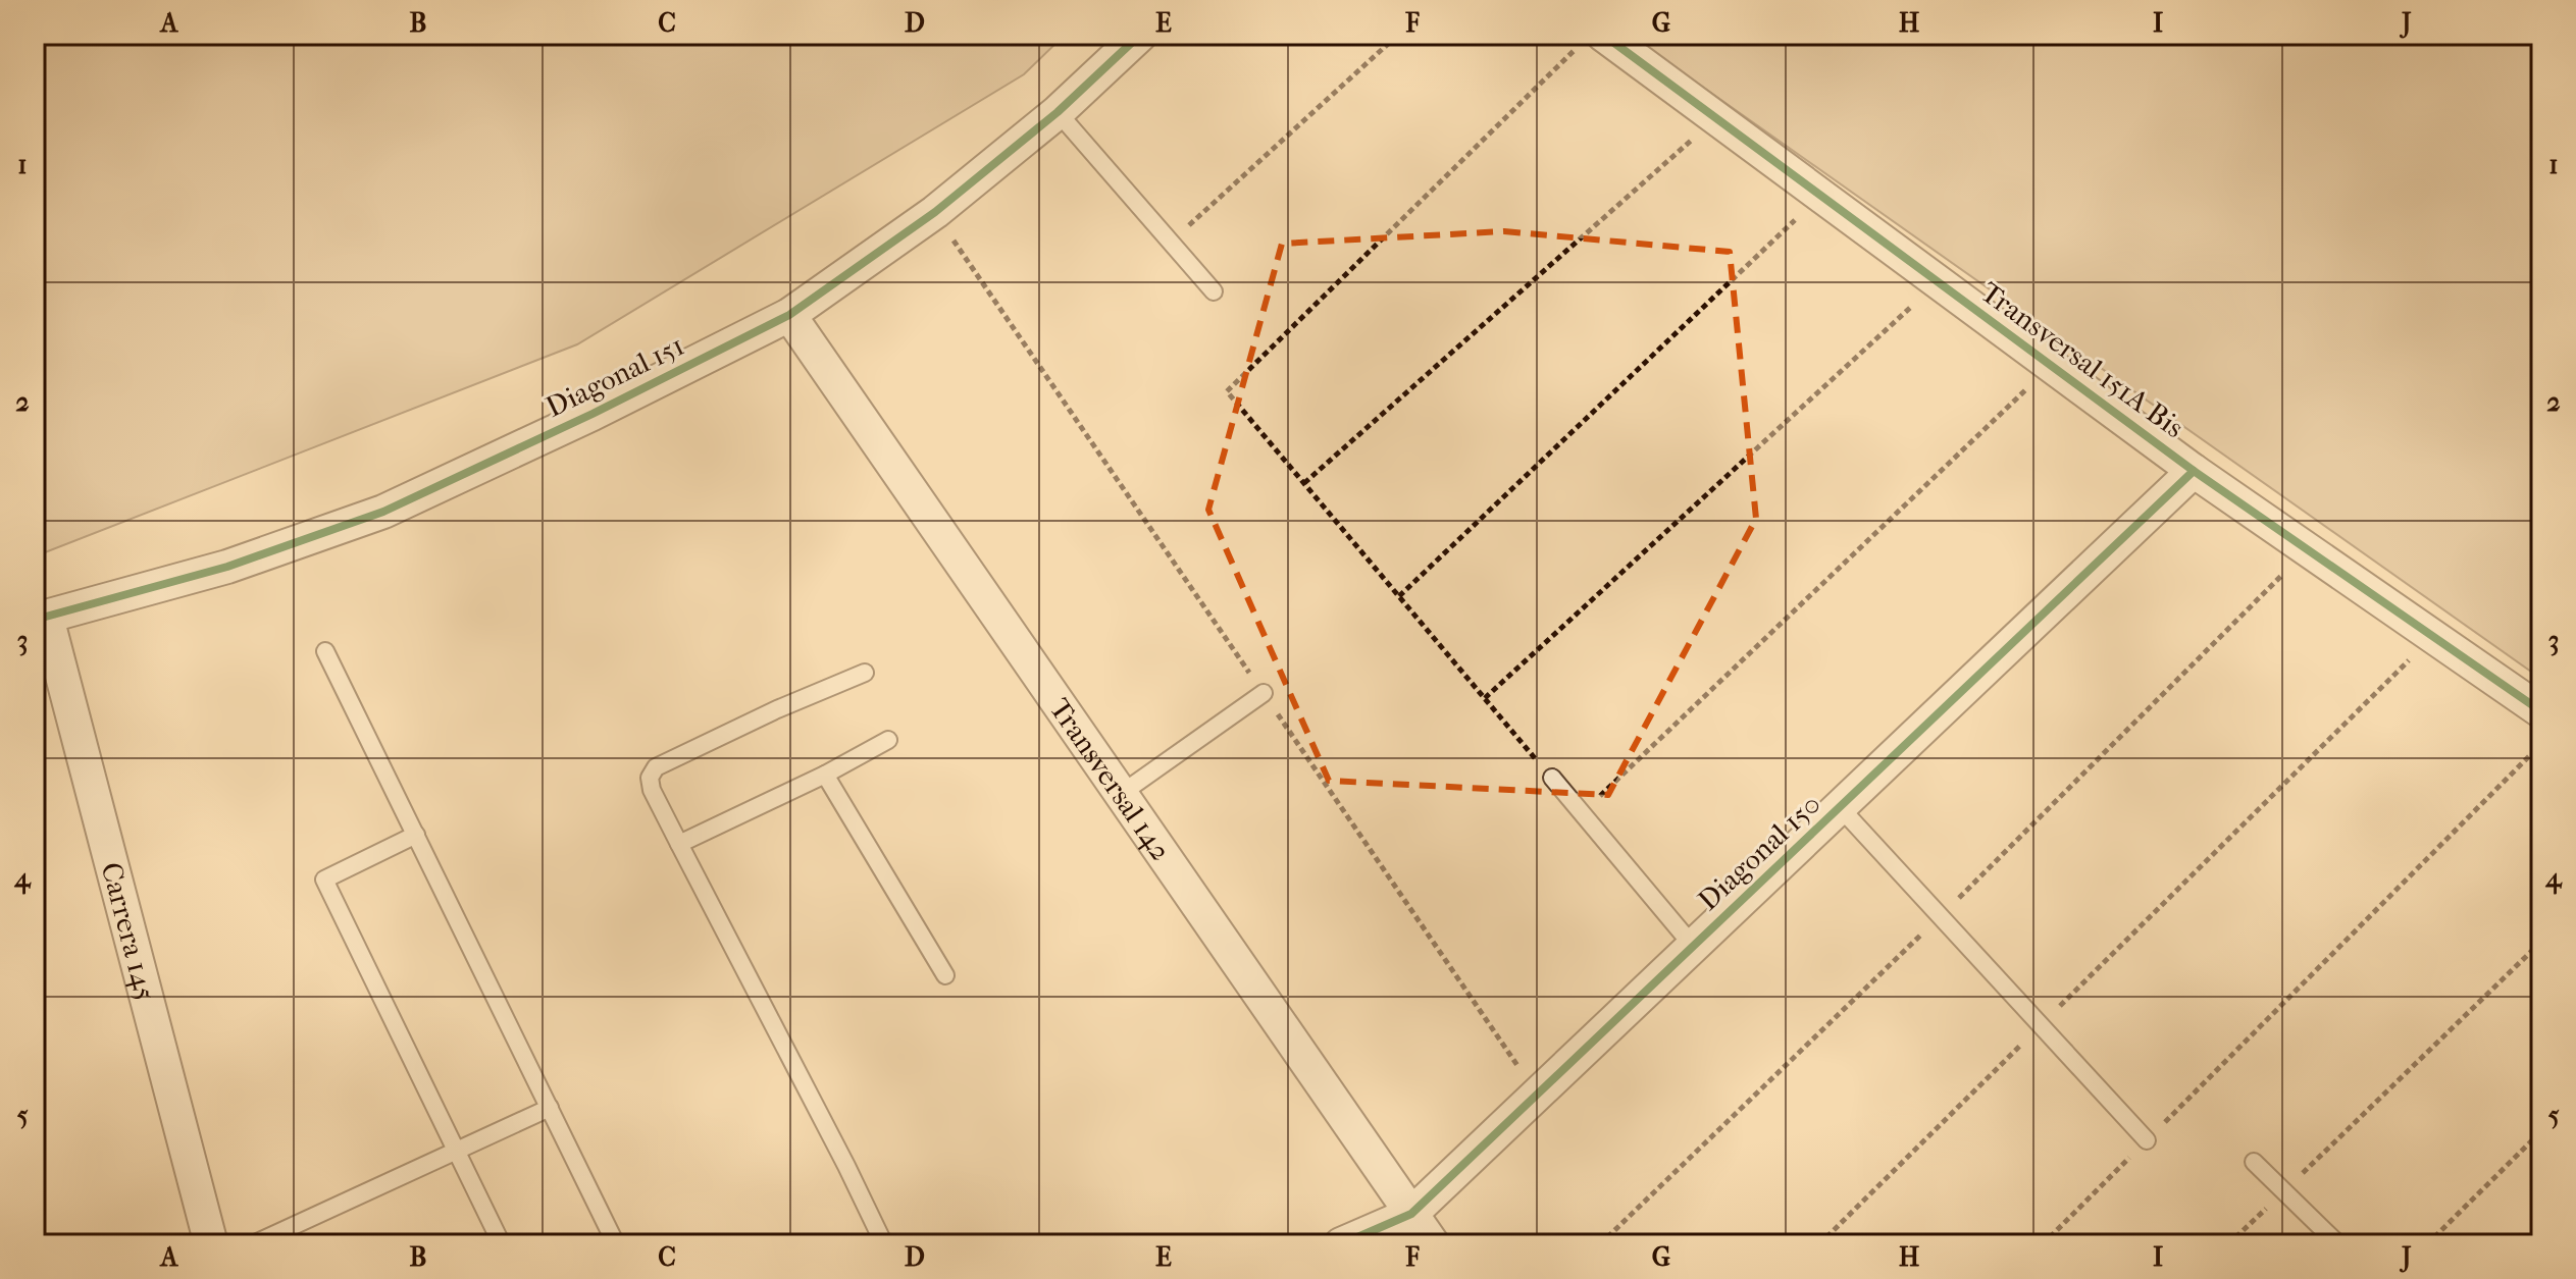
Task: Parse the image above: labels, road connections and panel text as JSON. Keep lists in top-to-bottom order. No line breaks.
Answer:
{"streets":{"street":["Transversal 151A Bis","Diagonal 151","Transversal 142","Diagonal 150","Carrera 145"]},"crossings":[["Transversal 151A Bis","Diagonal 150"],["Diagonal 151","Transversal 142"],["Diagonal 151","Carrera 145"],["Transversal 142","Diagonal 150"]],"grid":{"columns":["A","B","C","D","E","F","G","H","I","J"],"rows":["1","2","3","4","5"]}}
